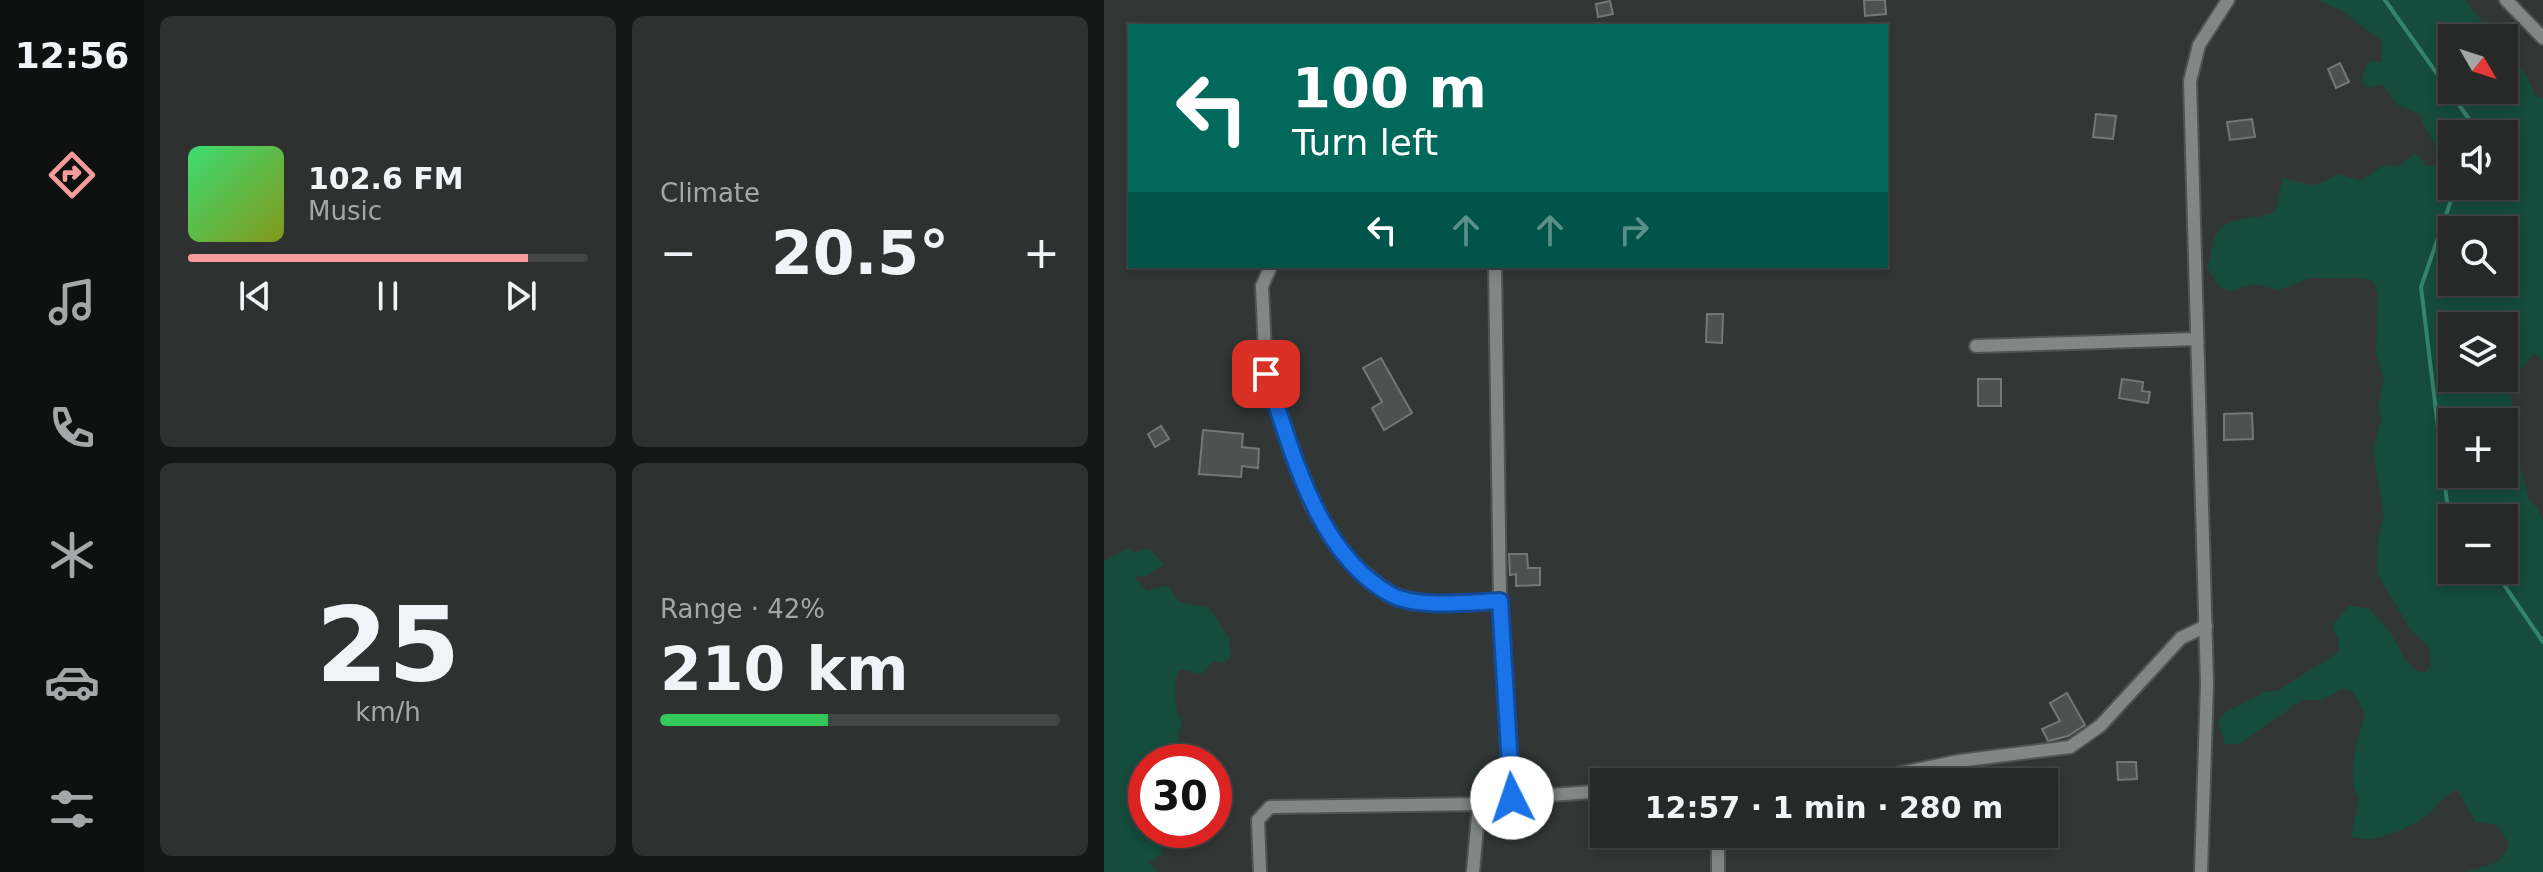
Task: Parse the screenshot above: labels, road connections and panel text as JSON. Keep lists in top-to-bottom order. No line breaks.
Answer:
{"north":"bottom right","page":{"tabs":"12:56","tile":["Climate",["25","km/h"],["Range · 42%","210 km"]],"map_buttons":["+","−"],"turn":["100 m","Turn left"],"song":["102.6 FM","Music"],"heat":["−","20.5°","+"],"limit":"30","trip":"12:57 · 1 min · 280 m"}}
